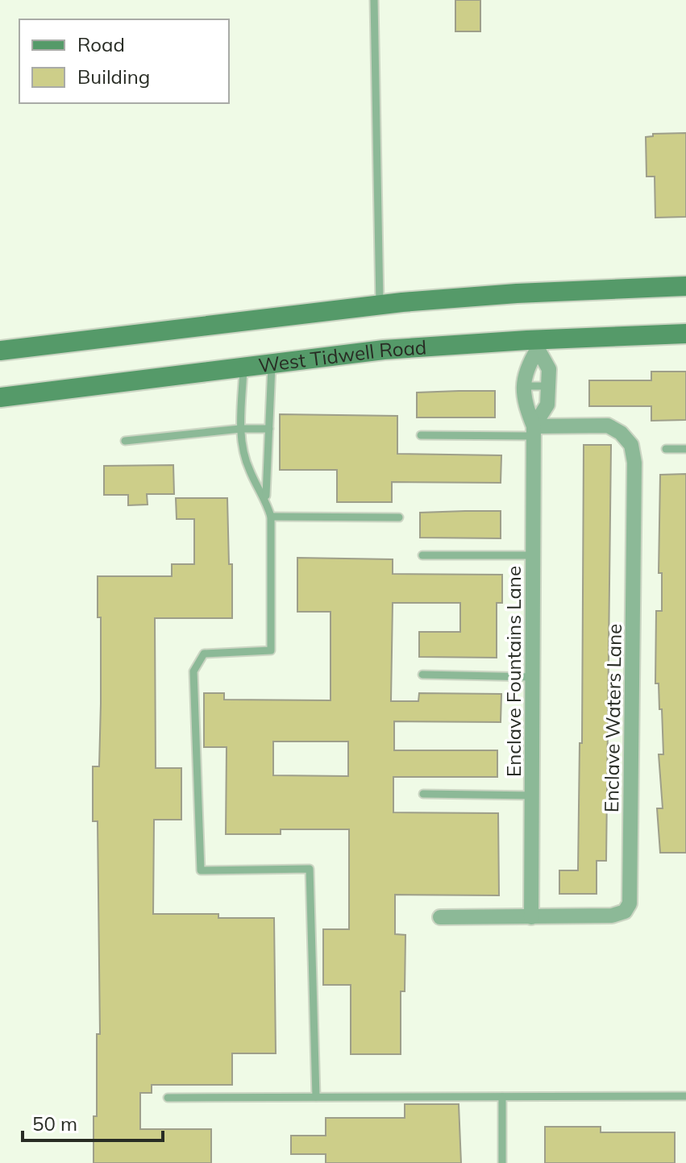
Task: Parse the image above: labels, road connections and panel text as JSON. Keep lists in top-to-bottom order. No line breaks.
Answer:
{"streets":{"main road":["West Tidwell Road"],"street":["Enclave Fountains Lane","Enclave Waters Lane"]},"crossings":[["West Tidwell Road","Enclave Fountains Lane"],["Enclave Fountains Lane","Enclave Waters Lane"]],"legend":["Road","Building"],"scale_bar":"50 m"}
